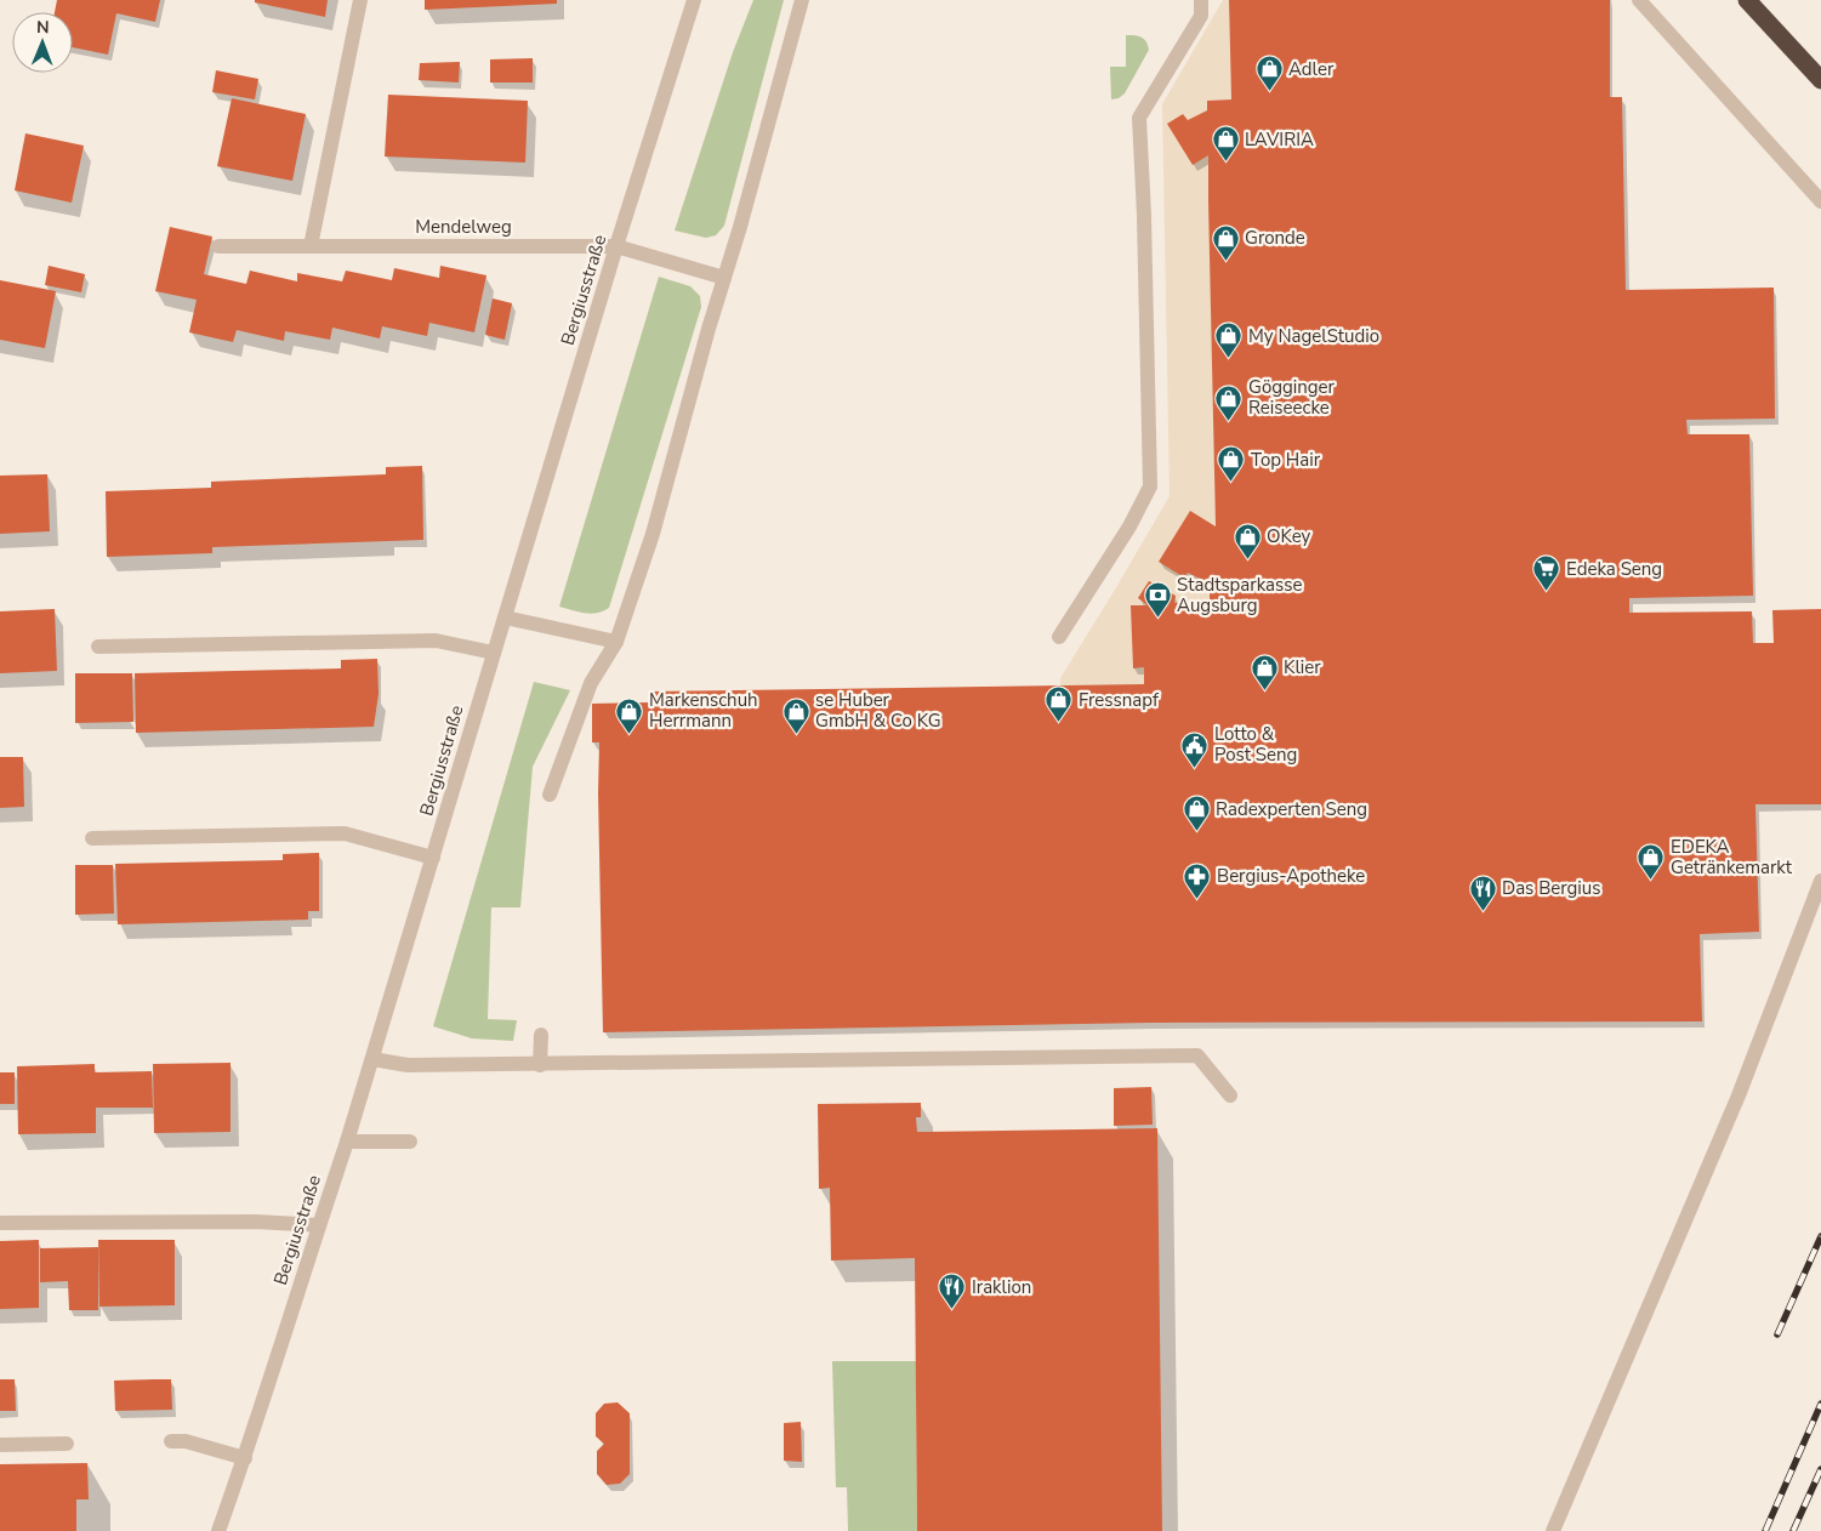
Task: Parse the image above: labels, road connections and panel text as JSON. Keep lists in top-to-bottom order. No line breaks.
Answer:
{"streets":{"street":["Mendelweg","Bergiusstraße"]},"crossings":[["Mendelweg","Bergiusstraße"]],"places":{"shop":["Adler","LAVIRIA","Gronde","My NagelStudio","Gögginger Reiseecke","Top Hair","OKey","Klier","Fressnapf","Markenschuh Herrmann","se Huber GmbH & Co KG","Radexperten Seng","EDEKA Getränkemarkt"],"supermarket":["Edeka Seng"],"bank":["Stadtsparkasse Augsburg"],"public building":["Lotto & Post Seng"],"pharmacy":["Bergius-Apotheke"],"restaurant":["Das Bergius","Iraklion"]},"north":"top"}
